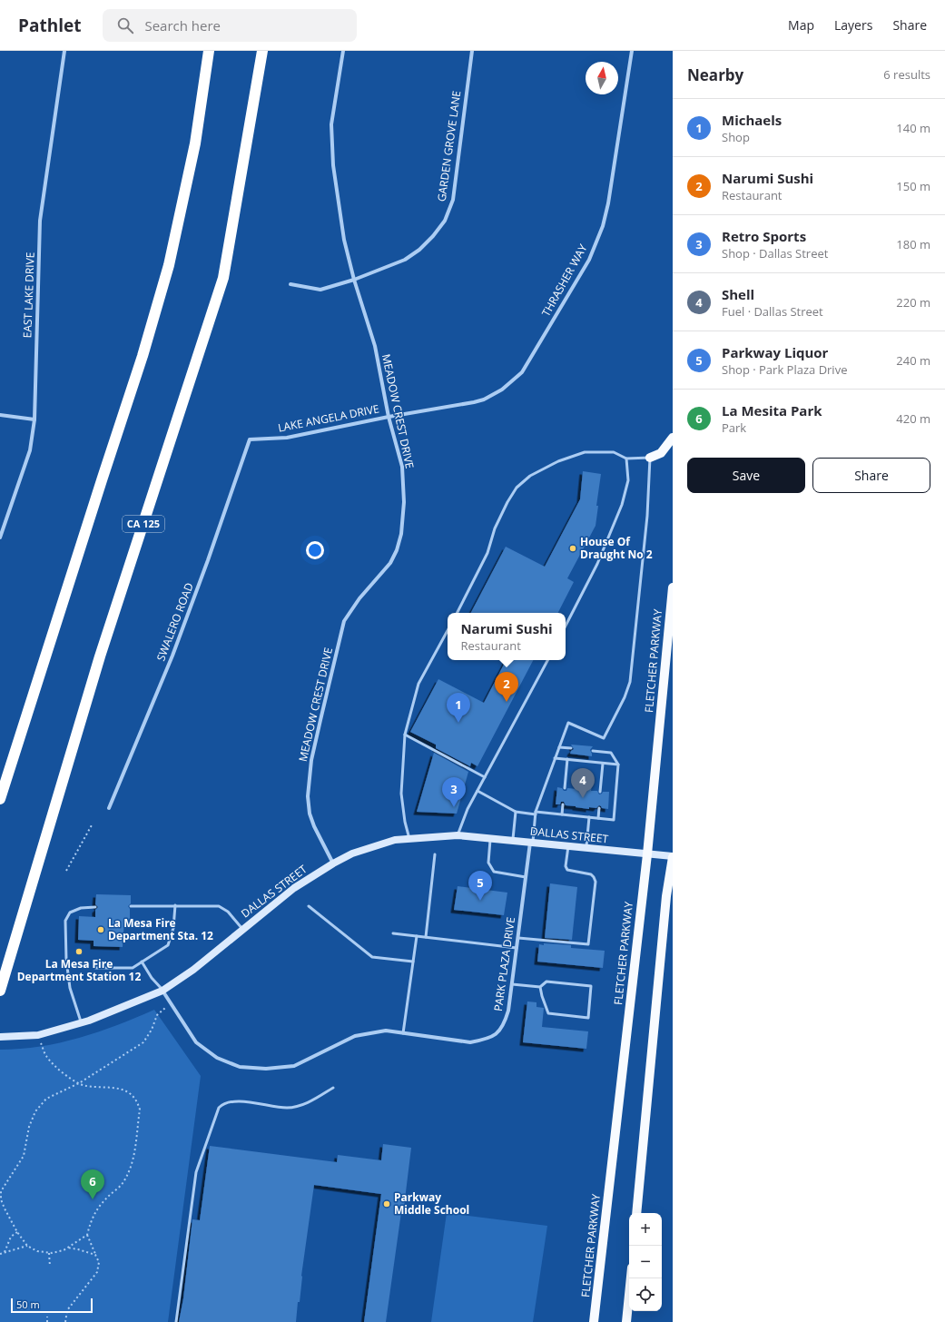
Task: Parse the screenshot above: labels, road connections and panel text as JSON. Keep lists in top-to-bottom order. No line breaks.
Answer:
{"streets":{"highway":["CA 125"],"main road":["FLETCHER PARKWAY"],"street":["GARDEN GROVE LANE","THRASHER WAY","EAST LAKE DRIVE","MEADOW CREST DRIVE","LAKE ANGELA DRIVE","SWALERO ROAD","DALLAS STREET","PARK PLAZA DRIVE"]},"crossings":[["GARDEN GROVE LANE","MEADOW CREST DRIVE"],["THRASHER WAY","MEADOW CREST DRIVE"],["THRASHER WAY","LAKE ANGELA DRIVE"],["MEADOW CREST DRIVE","LAKE ANGELA DRIVE"],["MEADOW CREST DRIVE","DALLAS STREET"],["LAKE ANGELA DRIVE","SWALERO ROAD"],["FLETCHER PARKWAY","DALLAS STREET"],["DALLAS STREET","PARK PLAZA DRIVE"]],"places":["House Of Draught No 2","La Mesa Fire Department Sta. 12","La Mesa Fire Department Station 12","Parkway Middle School"],"scale_bar":"50 m","north":"top","page":{"header":"Pathlet","search":"Search here","nav":["Map","Layers","Share"],"heading":["Nearby","6 results"],"list":[{"mark":"1","name":"Michaels","note":"Shop","value":"140 m"},{"mark":"2","name":"Narumi Sushi","note":"Restaurant","value":"150 m"},{"mark":"3","name":"Retro Sports","note":"Shop · Dallas Street","value":"180 m"},{"mark":"4","name":"Shell","note":"Fuel · Dallas Street","value":"220 m"},{"mark":"5","name":"Parkway Liquor","note":"Shop · Park Plaza Drive","value":"240 m"},{"mark":"6","name":"La Mesita Park","note":"Park","value":"420 m"}],"buttons":["Save","Share"],"popup":["Narumi Sushi","Restaurant"],"pins":["2","1","4","3","5","6"],"map_buttons":["+","−"],"scale":"50 m"}}
